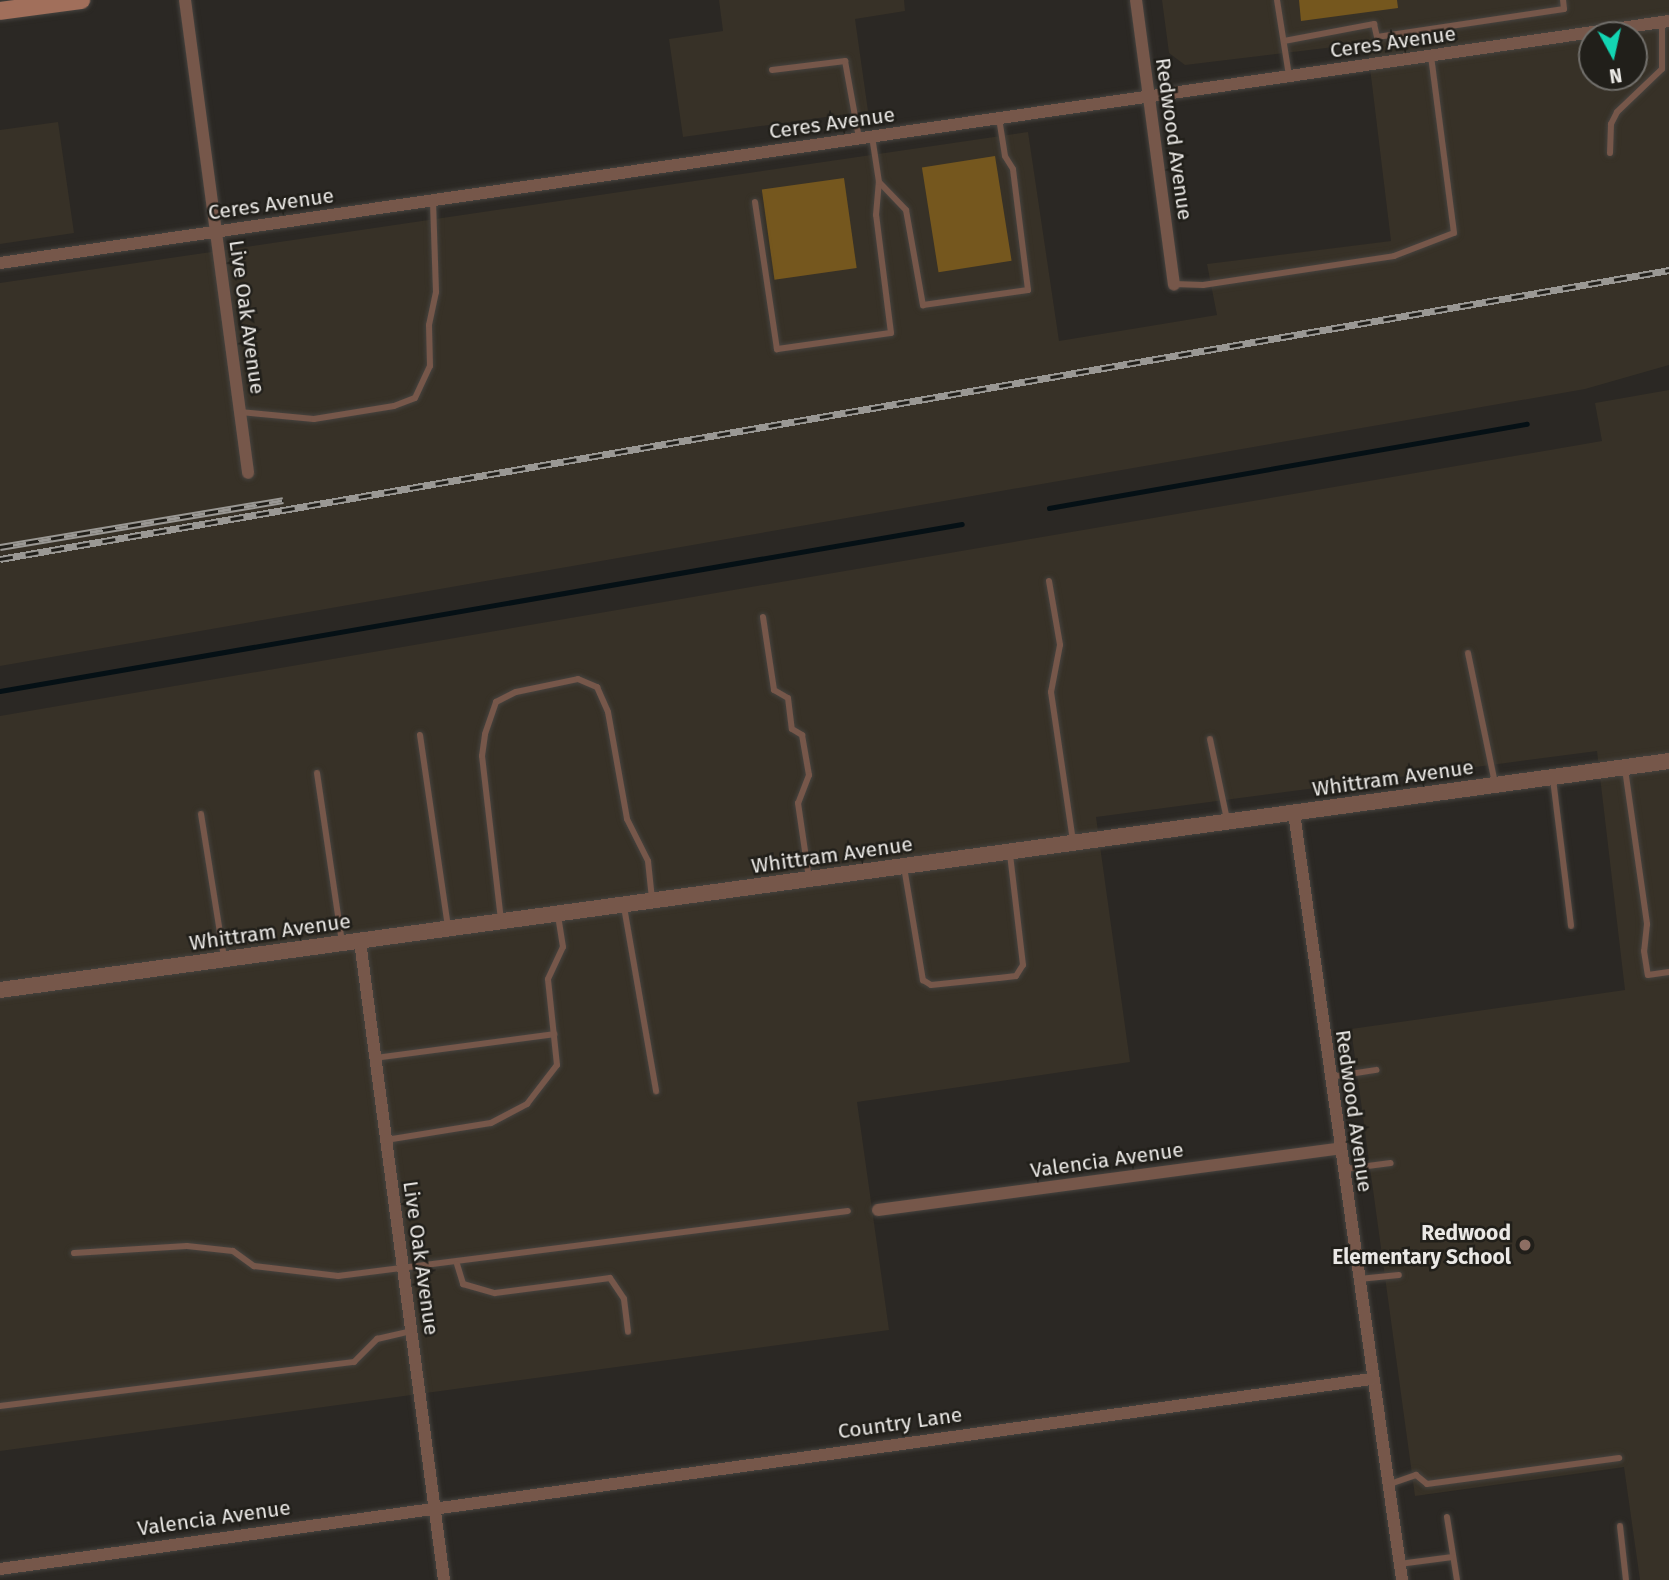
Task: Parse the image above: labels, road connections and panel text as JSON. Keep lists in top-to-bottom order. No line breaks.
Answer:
{"streets":{"street":["Ceres Avenue","Redwood Avenue","Live Oak Avenue","Whittram Avenue","Valencia Avenue","Country Lane"]},"crossings":[["Ceres Avenue","Redwood Avenue"],["Ceres Avenue","Live Oak Avenue"],["Redwood Avenue","Whittram Avenue"],["Redwood Avenue","Valencia Avenue"],["Redwood Avenue","Country Lane"],["Live Oak Avenue","Whittram Avenue"],["Live Oak Avenue","Valencia Avenue"],["Live Oak Avenue","Country Lane"],["Valencia Avenue","Country Lane"]],"places":["Redwood Elementary School"],"north":"bottom"}
